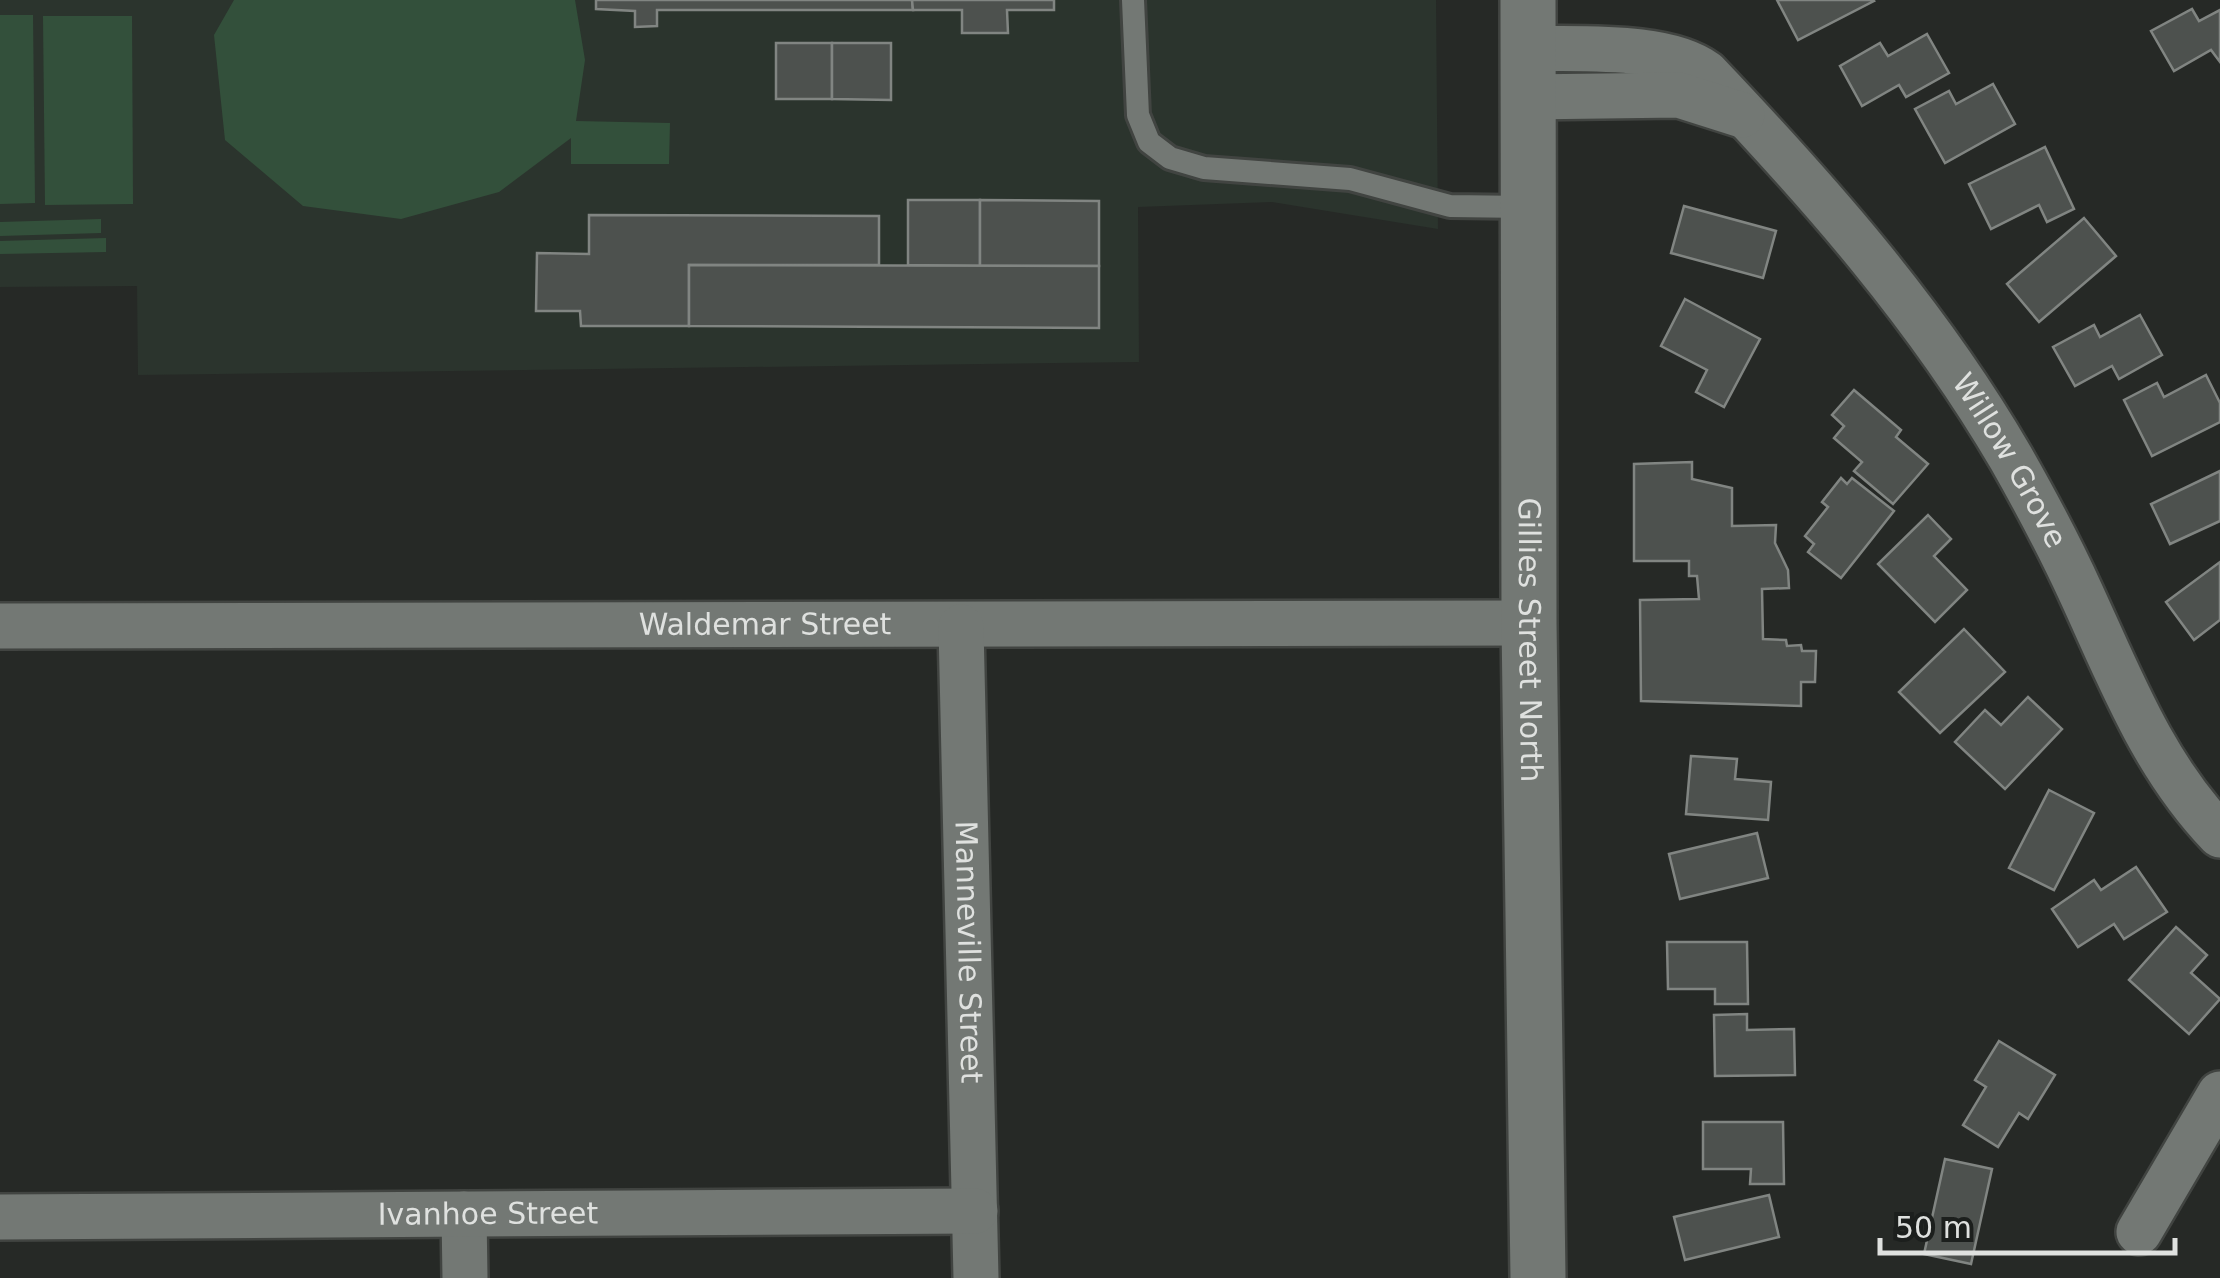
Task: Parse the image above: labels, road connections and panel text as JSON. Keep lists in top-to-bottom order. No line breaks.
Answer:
{"streets":{"main road":["Gillies Street North"],"street":["Willow Grove","Waldemar Street","Manneville Street","Ivanhoe Street"]},"crossings":[["Willow Grove","Gillies Street North"],["Waldemar Street","Gillies Street North"],["Waldemar Street","Manneville Street"],["Manneville Street","Ivanhoe Street"]],"scale_bar":"50 m"}
